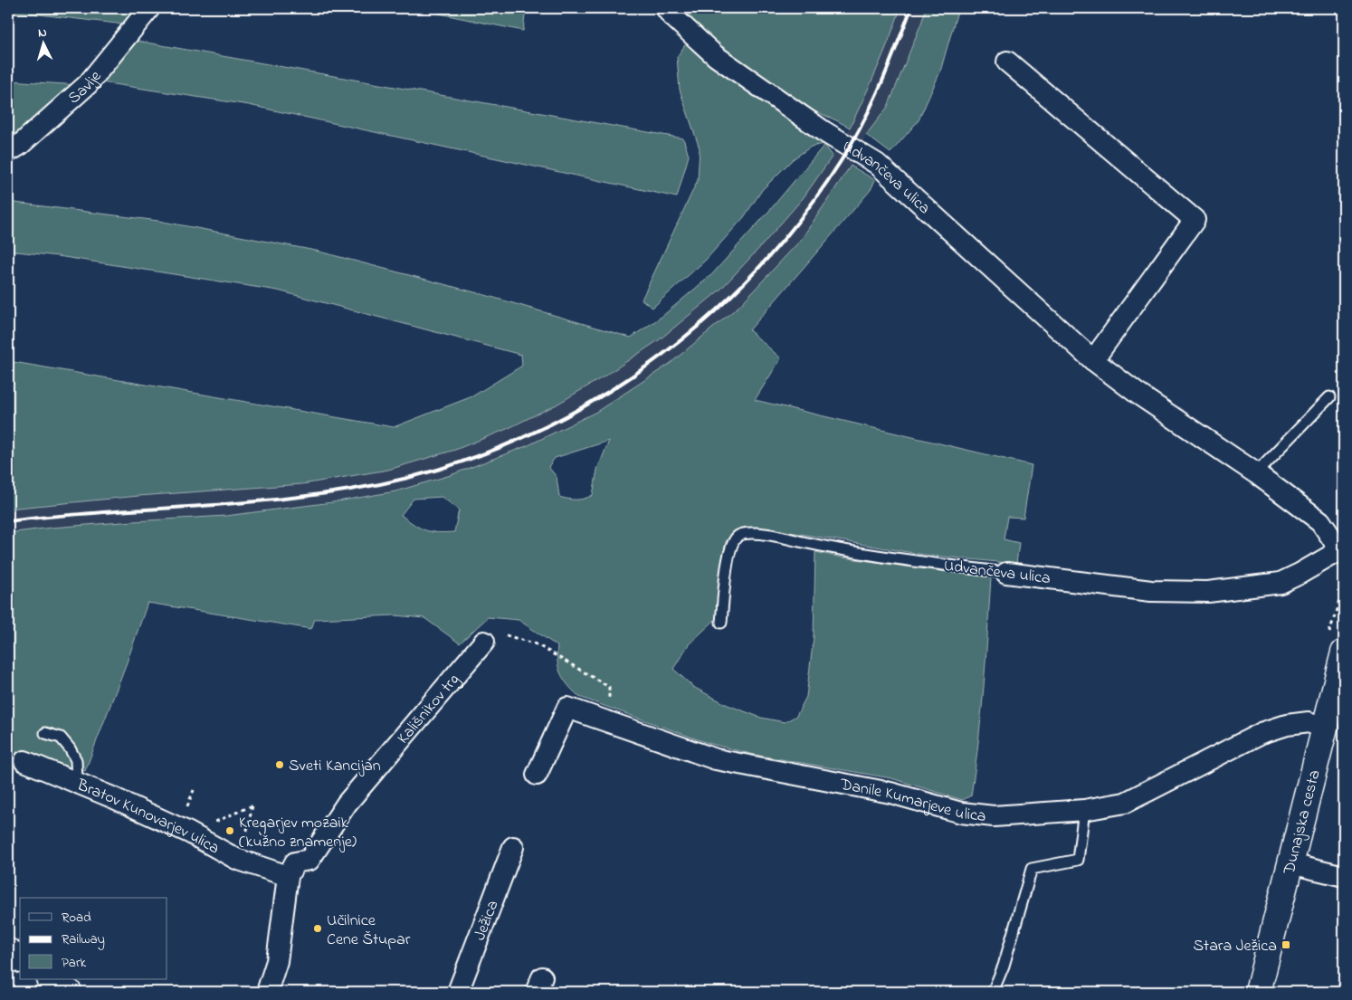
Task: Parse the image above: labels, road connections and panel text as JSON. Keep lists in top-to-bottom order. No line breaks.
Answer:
{"streets":{"main road":["Dunajska cesta"],"street":["Savlje","Udvančeva ulica","Kališnikov trg","Danile Kumarjeve ulica","Bratov Kunovarjev ulica","Ježica"]},"crossings":[["Kališnikov trg","Bratov Kunovarjev ulica"],["Danile Kumarjeve ulica","Dunajska cesta"]],"places":{"other":["Sveti Kancijan","Kregarjev mozaik (kužno znamenje)","Učilnice Cene Štupar"],"transit":["Stara Ježica"]},"legend":["Road","Railway","Park"],"north":"top"}
